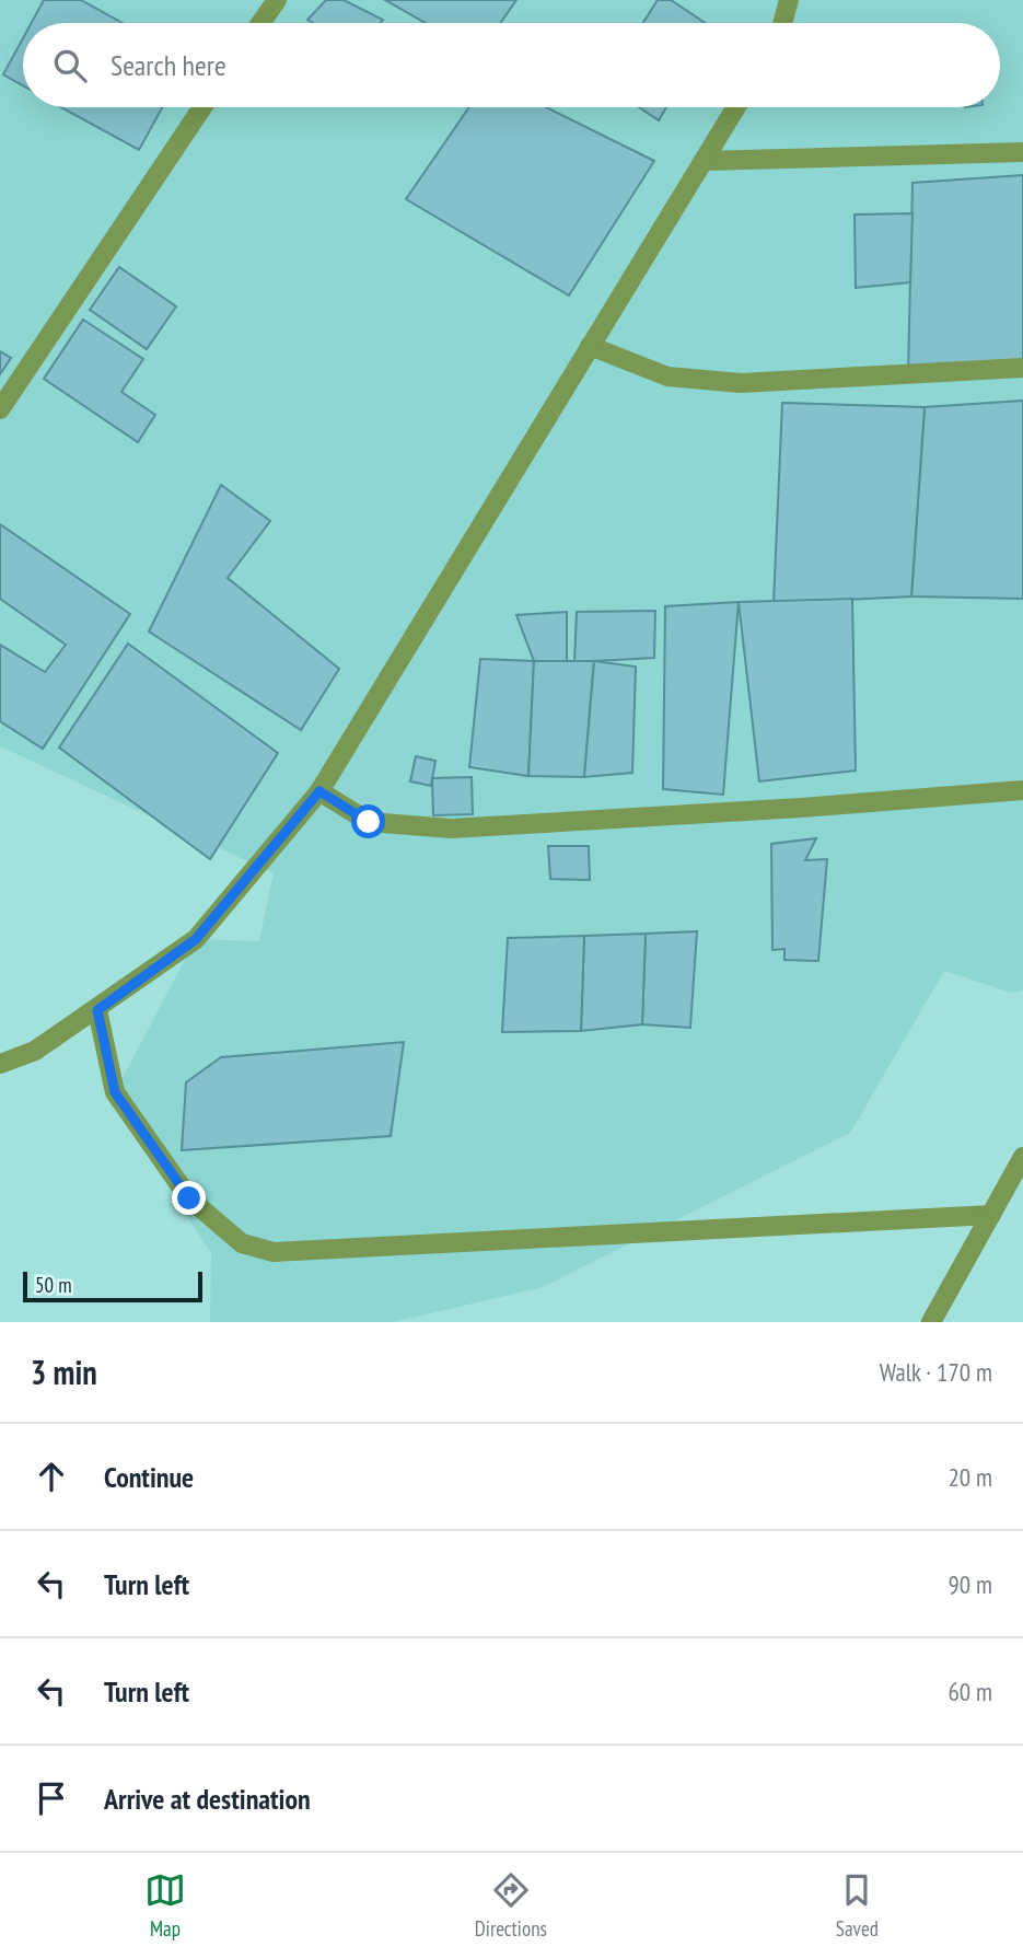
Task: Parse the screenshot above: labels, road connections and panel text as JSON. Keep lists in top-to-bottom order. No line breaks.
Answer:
{"scale_bar":"50 m","page":{"search":"Search here","scale":"50 m","heading":["3 min","Walk · 170 m"],"list":[["Continue","20 m"],["Turn left","90 m"],["Turn left","60 m"],"Arrive at destination"],"nav":["Map","Directions","Saved"]}}
